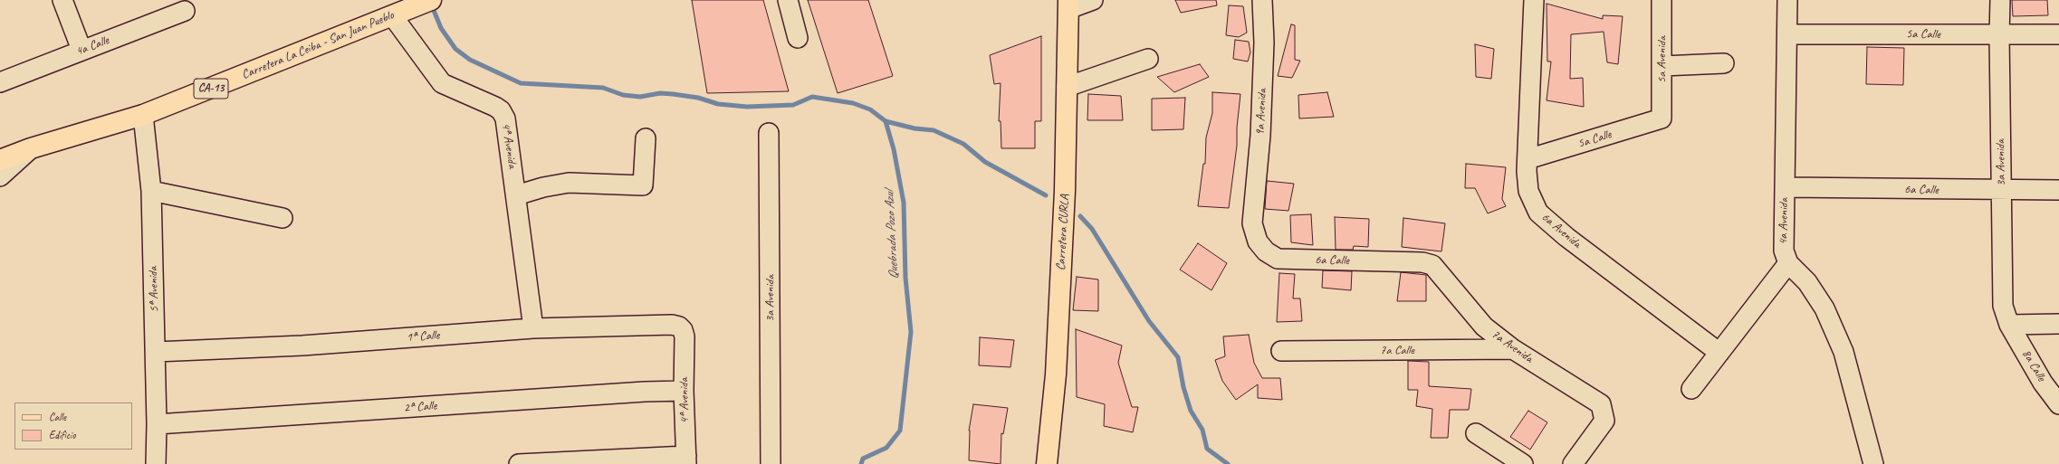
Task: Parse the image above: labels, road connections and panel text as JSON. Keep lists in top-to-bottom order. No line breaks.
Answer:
{"streets":{"main road":["Carretera La Ceiba - San Juan Pueblo","CA-13","Carretera CURLA"],"street":["5a Calle","4a Calle","5a Avenida","9a Avenida","4ª Avenida","3a Avenida","6a Calle","4a Avenida","6a Avenida","5ª Avenida","1ª Calle","7a Avenida","7a Calle","8a Calle","2ª Calle"]},"crossings":[["5a Calle","5a Avenida"],["5a Calle","3a Avenida"],["5a Calle","4a Avenida"],["5a Calle","6a Avenida"],["Carretera La Ceiba - San Juan Pueblo","4ª Avenida"],["Carretera La Ceiba - San Juan Pueblo","5ª Avenida"],["9a Avenida","6a Calle"],["4ª Avenida","1ª Calle"],["4ª Avenida","2ª Calle"],["3a Avenida","6a Calle"],["3a Avenida","8a Calle"],["6a Calle","4a Avenida"],["6a Calle","7a Avenida"],["5ª Avenida","1ª Calle"],["5ª Avenida","2ª Calle"],["7a Avenida","7a Calle"]],"water":["Quebrada Pozo Azul"],"legend":["Calle","Edificio"]}
